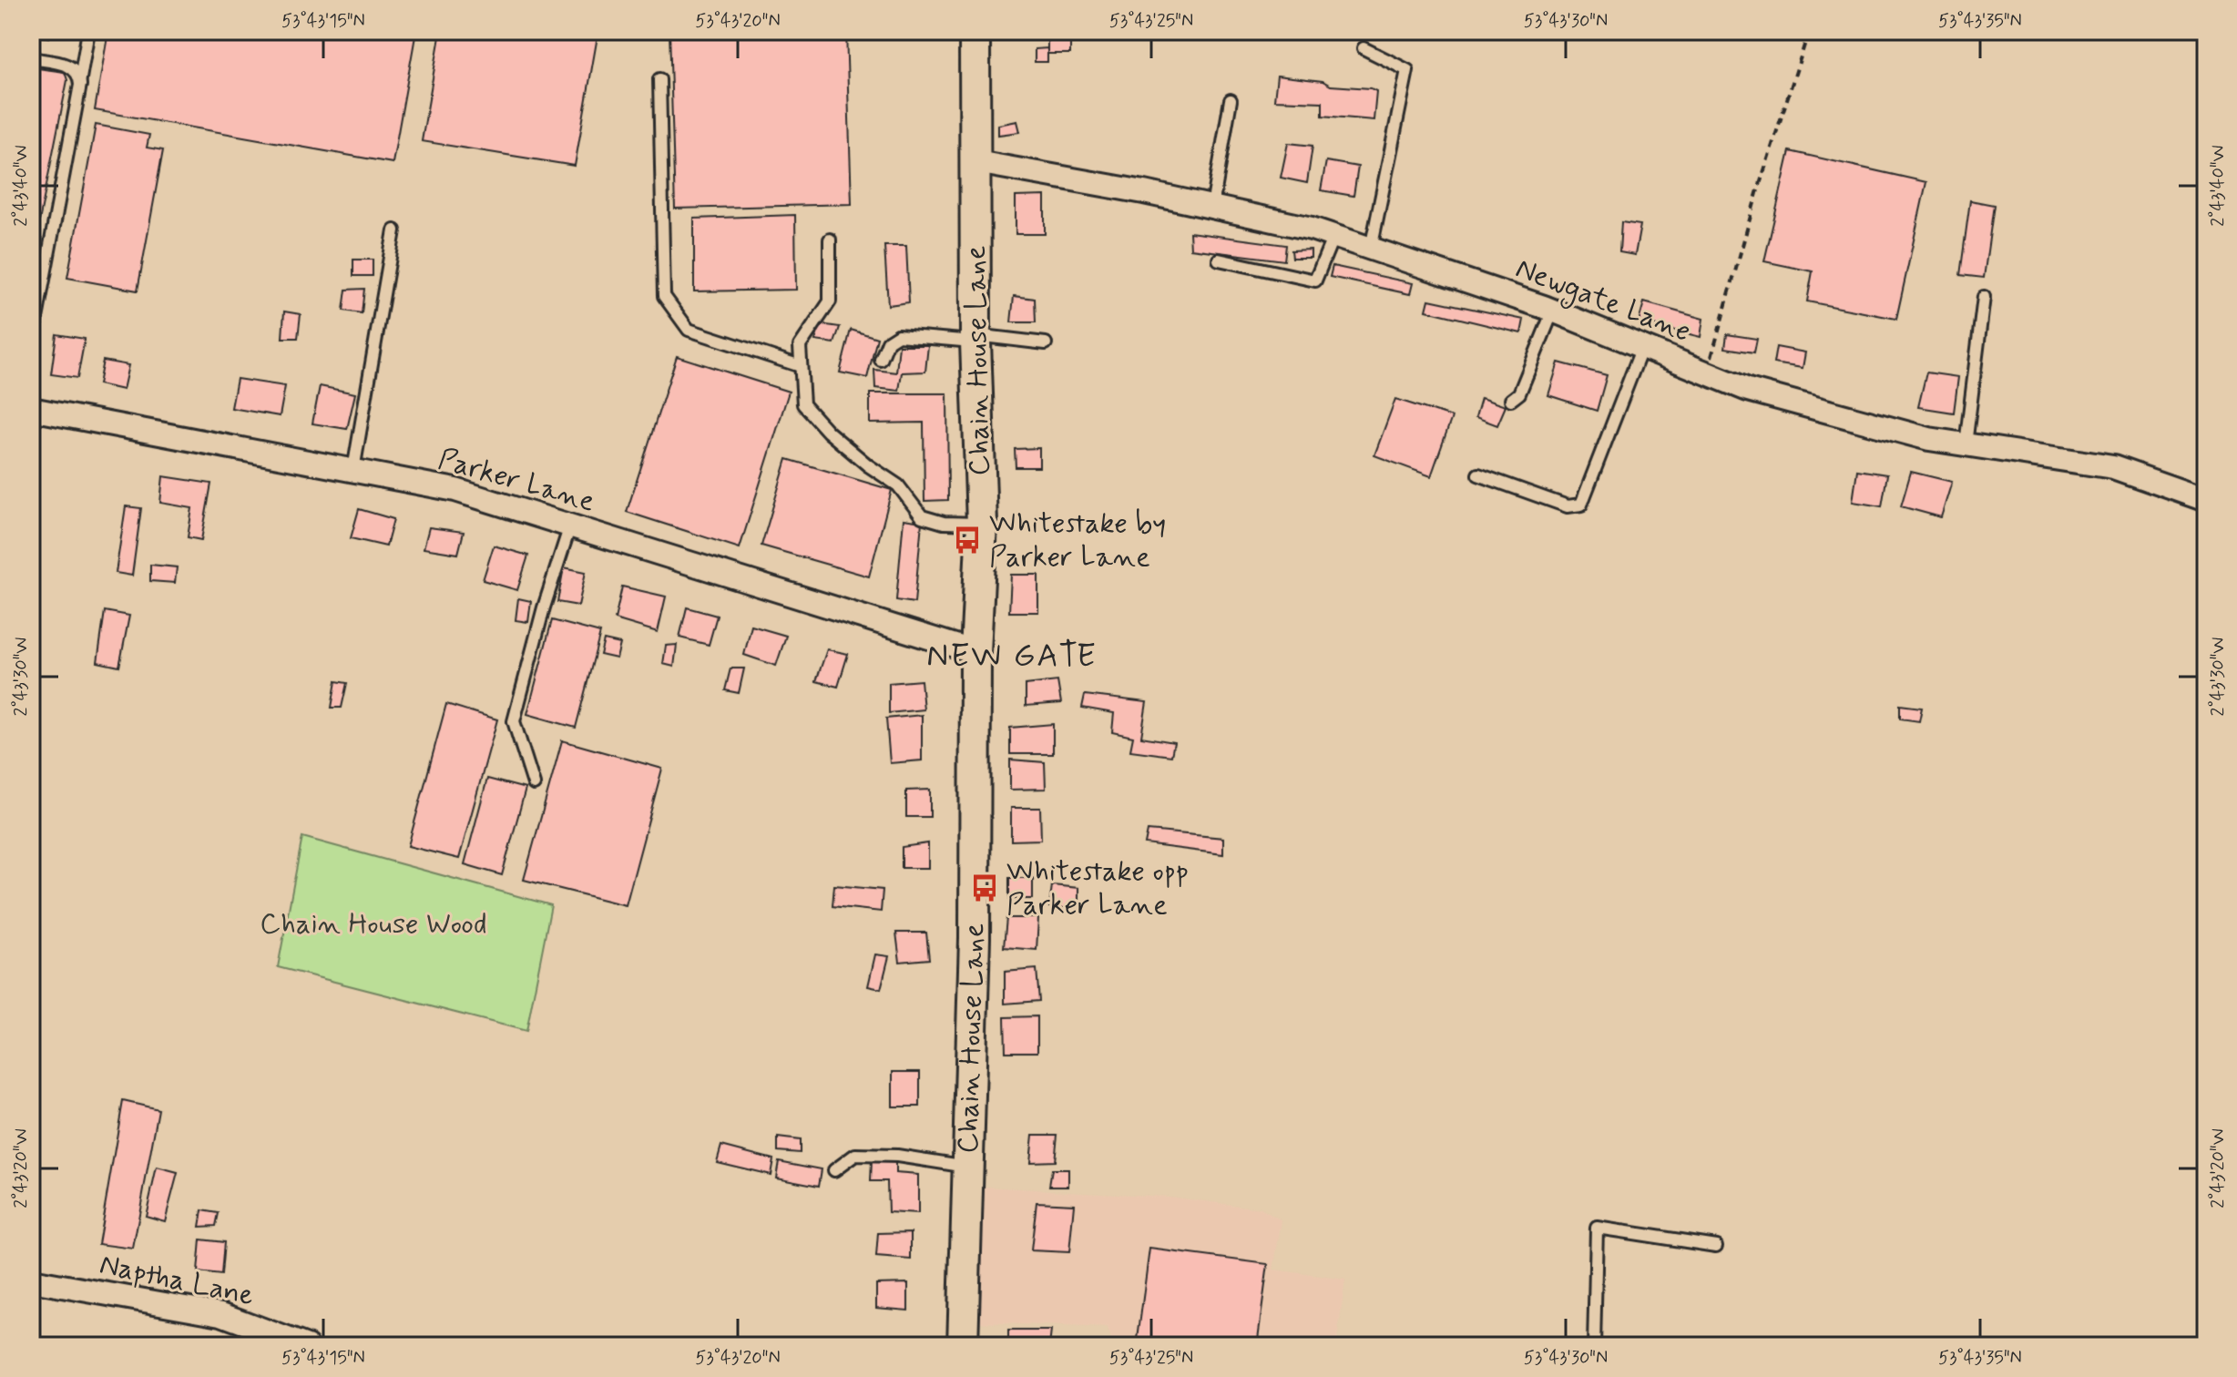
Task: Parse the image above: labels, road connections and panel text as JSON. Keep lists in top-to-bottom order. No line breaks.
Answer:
{"streets":{"street":["Newgate Lane","Chain House Lane","Parker Lane","Naptha Lane"]},"crossings":[["Newgate Lane","Chain House Lane"],["Chain House Lane","Parker Lane"]],"districts":["NEW GATE"],"parks":["Chain House Wood"],"places":{"bus stop":["Whitestake by Parker Lane","Whitestake opp Parker Lane"]},"coordinates":["53°43'15\"N","53°43'20\"N","53°43'25\"N","53°43'30\"N","53°43'35\"N","2°43'40\"W","2°43'30\"W","2°43'20\"W"]}
